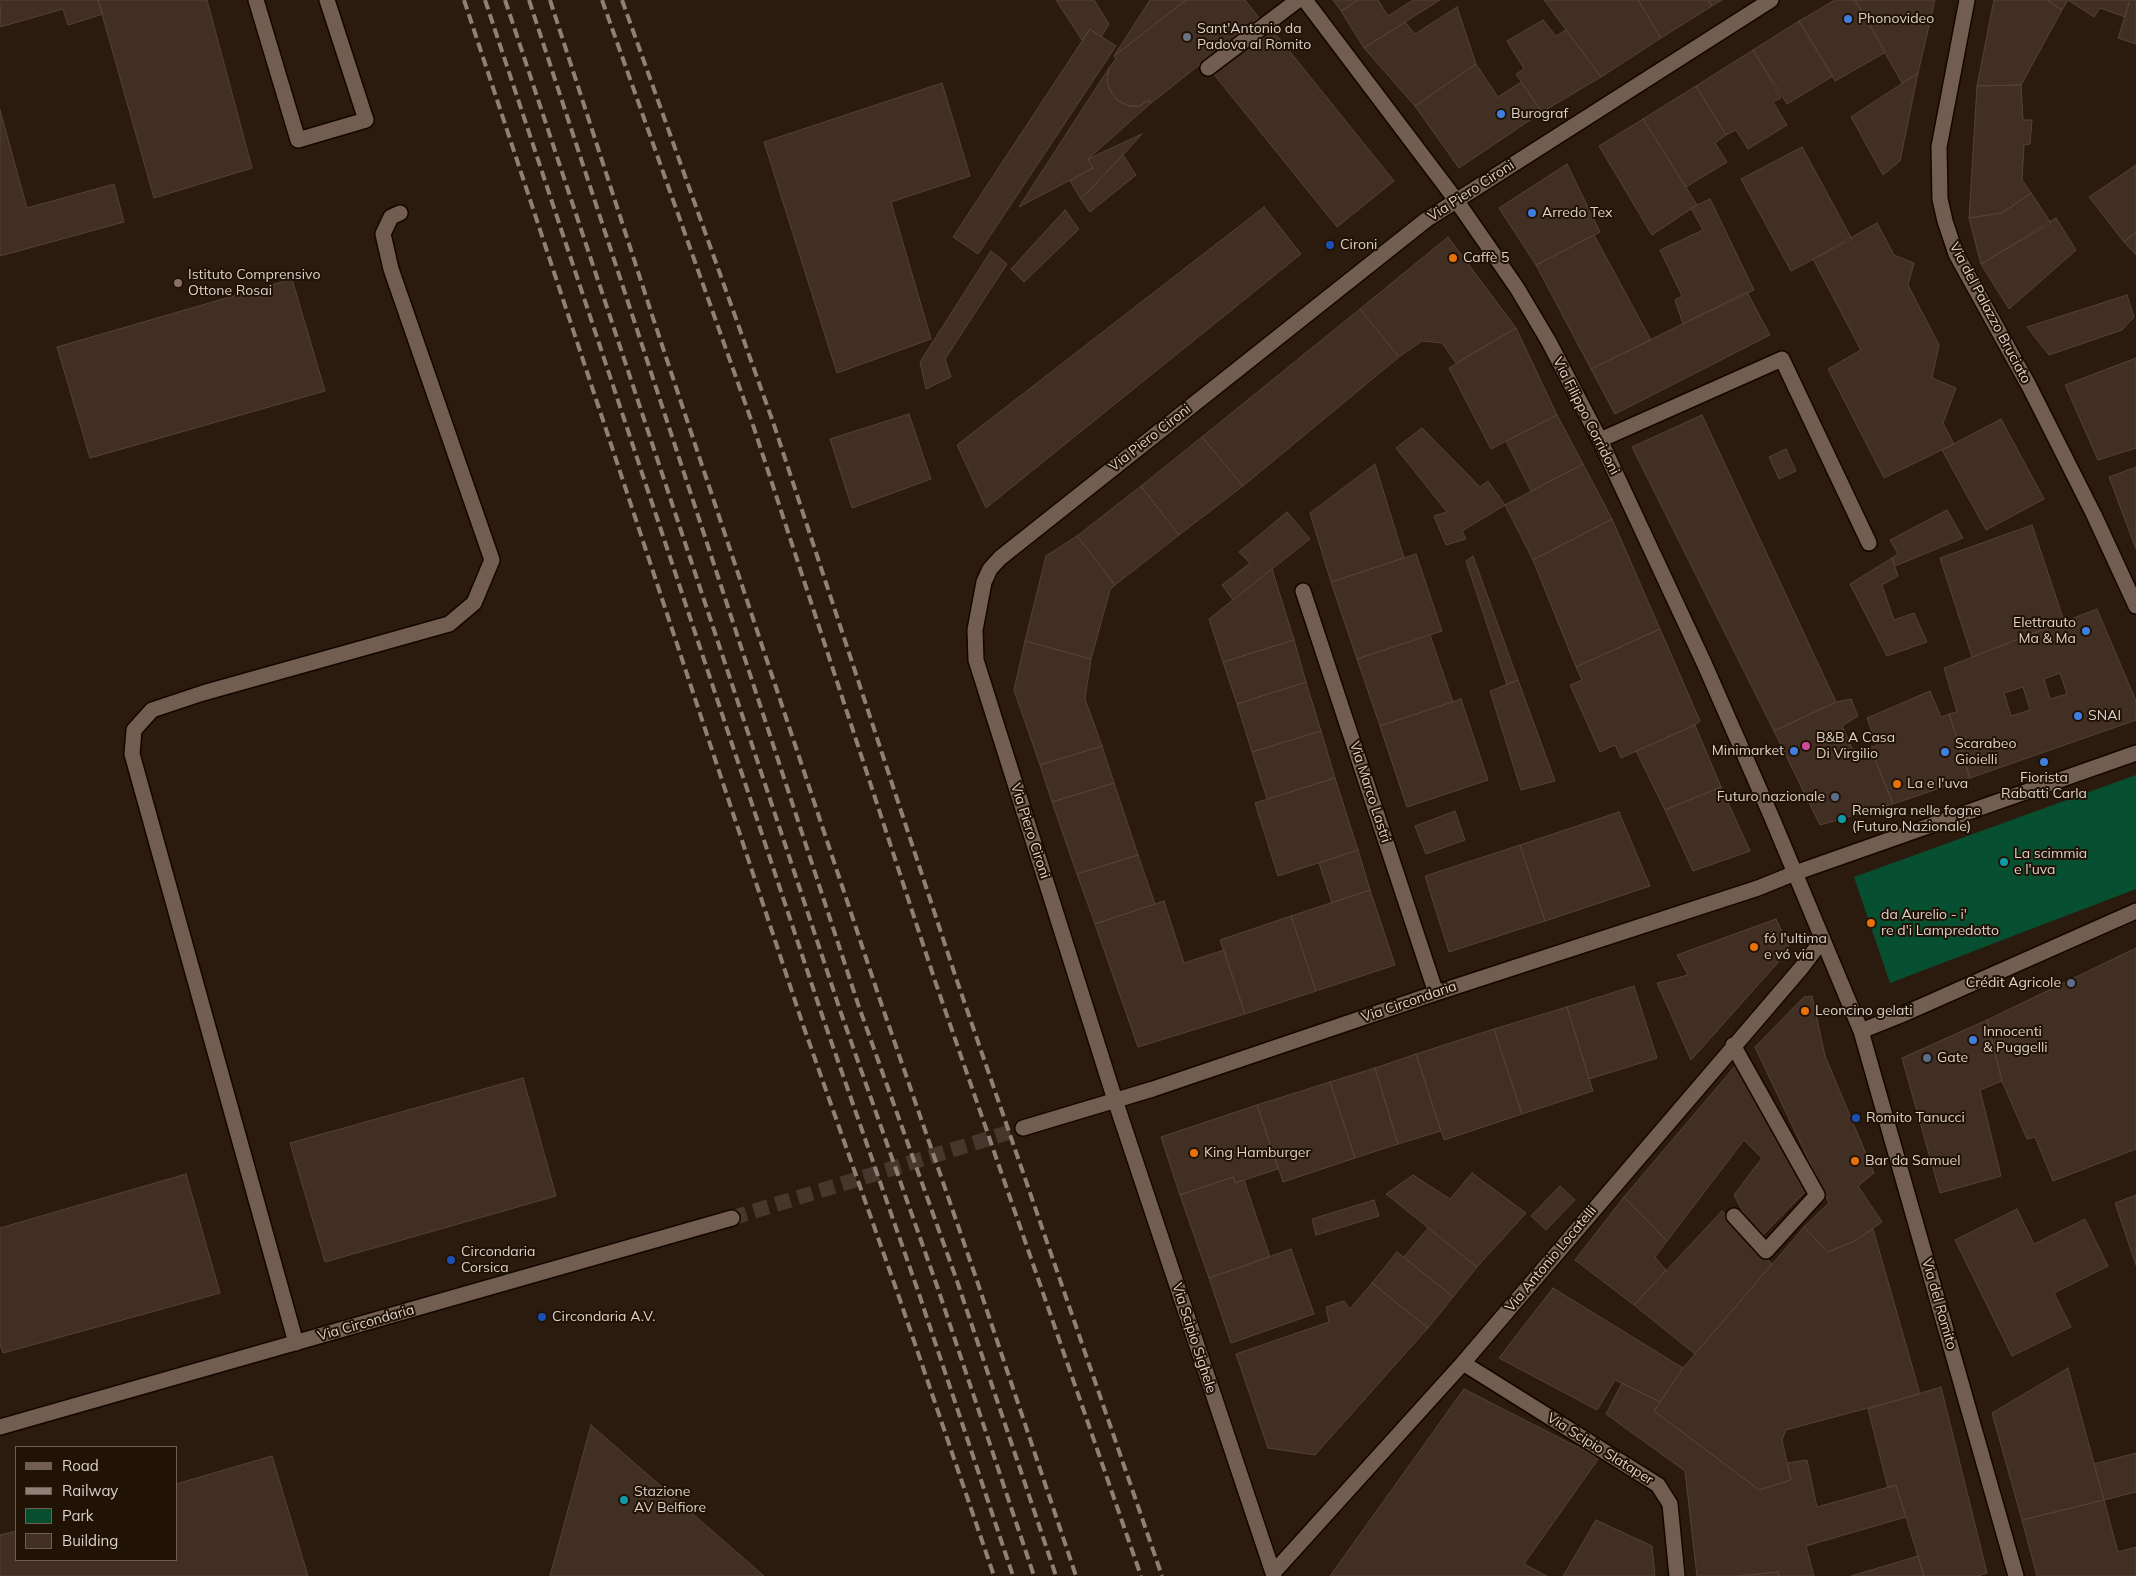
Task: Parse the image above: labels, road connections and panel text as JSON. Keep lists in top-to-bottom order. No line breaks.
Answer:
{"streets":{"street":["Via Piero Cironi","Via del Palazzo Bruciato","Via Filippo Corridoni","Via Marco Lastri","Via Circondaria","Via Antonio Locatelli","Via del Romito","Via Scipio Sighele","Via Scipio Slataper"]},"crossings":[["Via Piero Cironi","Via Filippo Corridoni"],["Via Piero Cironi","Via Circondaria"],["Via Piero Cironi","Via Scipio Sighele"],["Via Filippo Corridoni","Via Circondaria"],["Via Filippo Corridoni","Via Antonio Locatelli"],["Via Filippo Corridoni","Via del Romito"],["Via Marco Lastri","Via Circondaria"],["Via Circondaria","Via Scipio Sighele"],["Via Antonio Locatelli","Via del Romito"],["Via Antonio Locatelli","Via Scipio Sighele"],["Via Antonio Locatelli","Via Scipio Slataper"]],"places":["Phonovideo","Sant'Antonio da Padova al Romito","Burograf","Arredo Tex","Cironi","Caffè 5","Istituto Comprensivo Ottone Rosai","Elettrauto Ma & Ma","SNAI","B&B A Casa Di Virgilio","Minimarket","Scarabeo Gioielli","Fiorista Rabatti Carla","La e l'uva","Futuro nazionale","Remigra nelle fogne (Futuro Nazionale)","La scimmia e l'uva","da Aurelio - i' re d'i Lampredotto","fó l'ultima e vó via","Crédit Agricole","Leoncino gelati","Innocenti & Puggelli","Gate","Romito Tanucci","King Hamburger","Bar da Samuel","Circondaria Corsica","Circondaria A.V.","Stazione AV Belfiore"],"legend":["Road","Railway","Park","Building"]}
